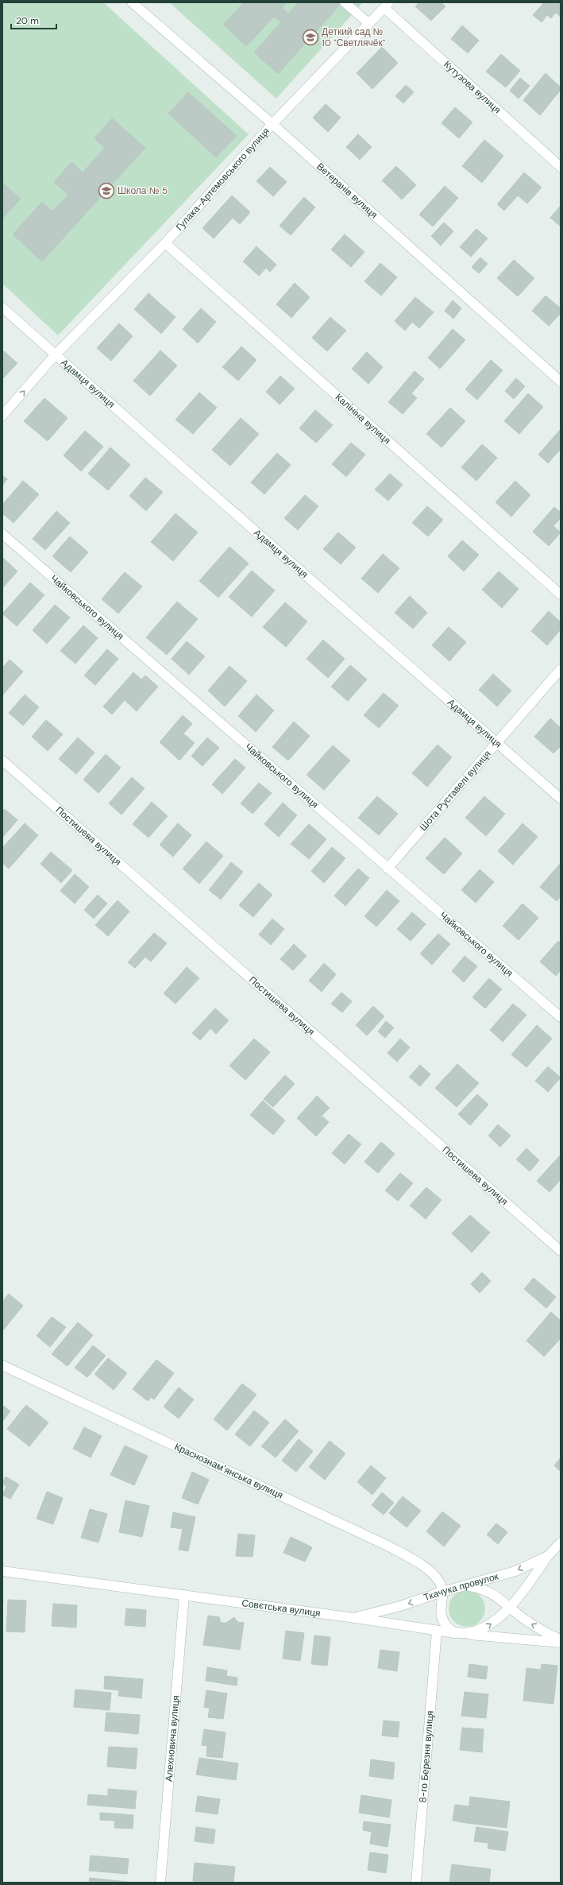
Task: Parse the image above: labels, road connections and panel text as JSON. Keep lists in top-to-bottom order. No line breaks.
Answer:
{"streets":{"street":["Кутузова вулиця","Гулака-Артемовського вулиця","Ветеранів вулиця","Адамця вулиця","Калініна вулиця","Чайковського вулиця","Шота Руставелі вулиця","Постишева вулиця","Краснознамʼянська вулиця","Ткачука провулок","Совєтська вулиця","Алехновича вулиця","8-го Березня вулиця"]},"crossings":[["Кутузова вулиця","Гулака-Артемовського вулиця"],["Гулака-Артемовського вулиця","Ветеранів вулиця"],["Гулака-Артемовського вулиця","Адамця вулиця"],["Гулака-Артемовського вулиця","Калініна вулиця"],["Адамця вулиця","Шота Руставелі вулиця"],["Чайковського вулиця","Шота Руставелі вулиця"],["Краснознамʼянська вулиця","Ткачука провулок"],["Краснознамʼянська вулиця","Совєтська вулиця"],["Ткачука провулок","Совєтська вулиця"],["Совєтська вулиця","Алехновича вулиця"],["Совєтська вулиця","8-го Березня вулиця"]],"one_way":["Ткачука провулок"],"places":{"school or university":["Деткий сад № 10 \"Светлячёк\"","Школа № 5"]},"scale_bar":"20 m"}
